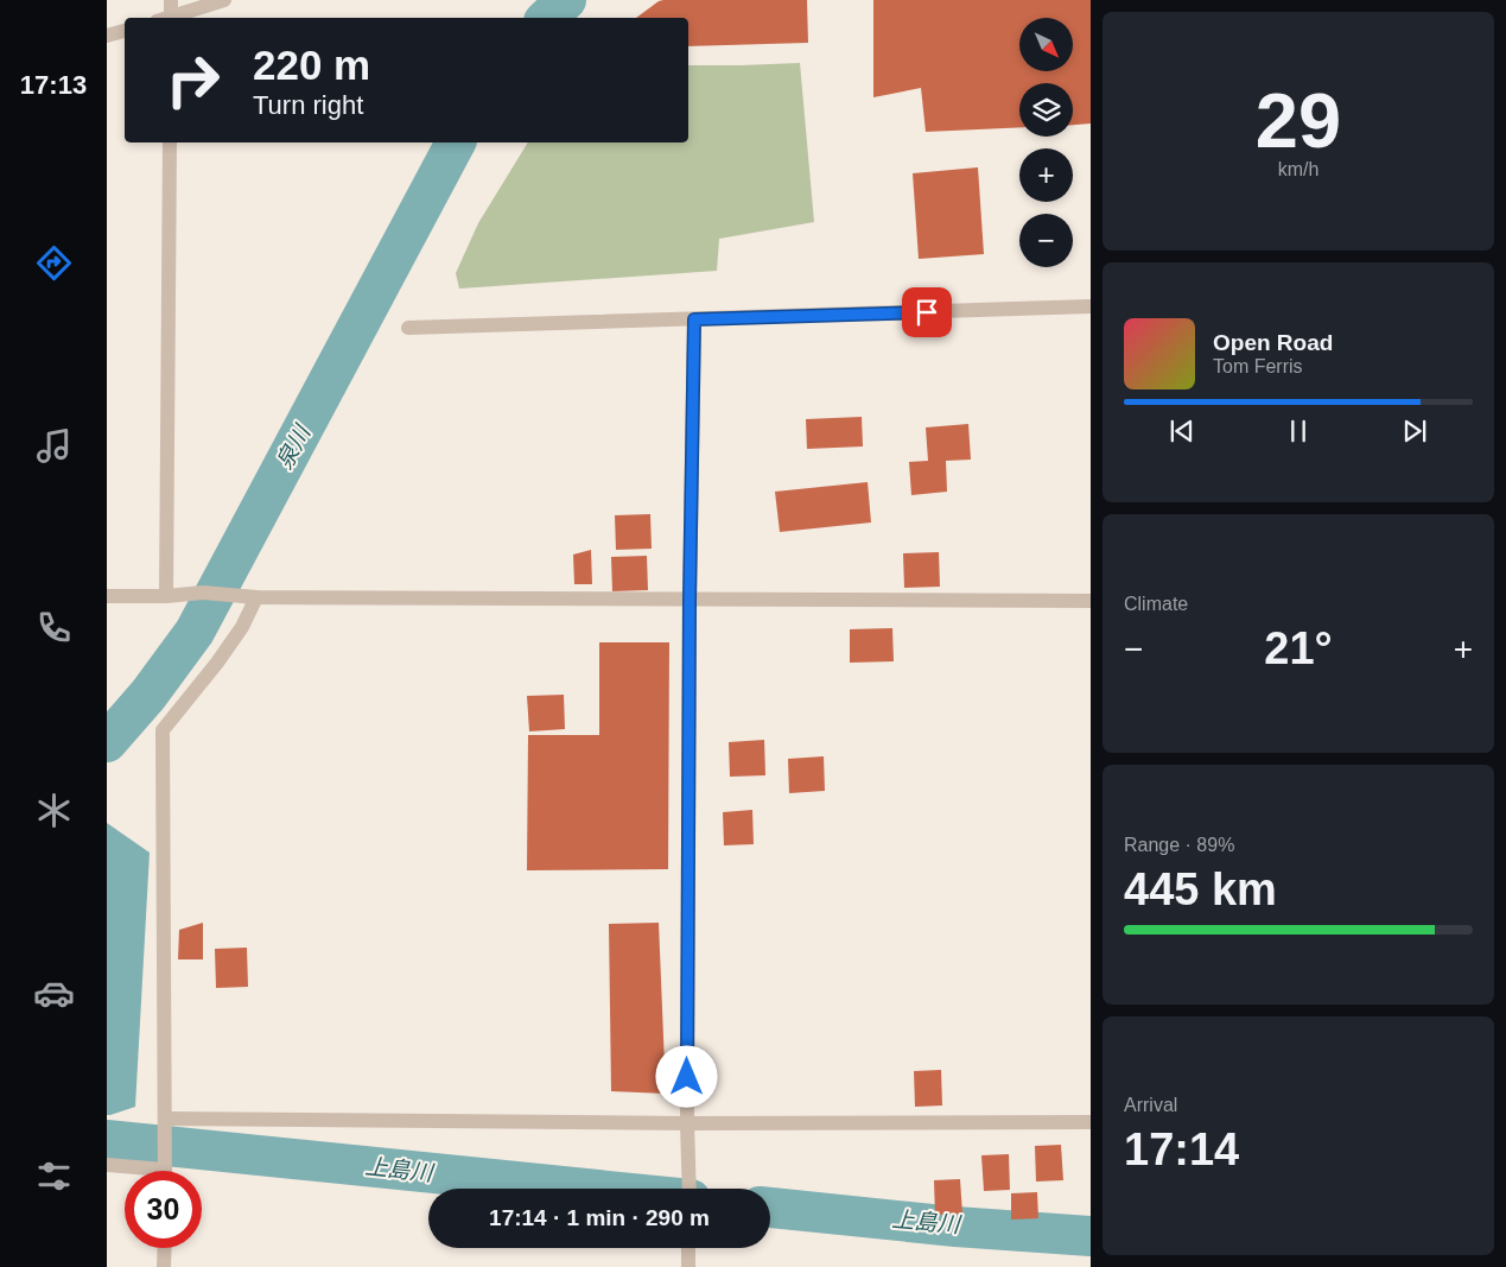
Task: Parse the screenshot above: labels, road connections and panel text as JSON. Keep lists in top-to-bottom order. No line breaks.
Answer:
{"water":["泉川","上島川"],"north":"bottom right","page":{"tabs":"17:13","tile":[["29","km/h"],"Climate",["Range · 89%","445 km"],["Arrival","17:14"]],"map_buttons":["+","−"],"turn":["220 m","Turn right"],"song":["Open Road","Tom Ferris"],"heat":["−","21°","+"],"limit":"30","trip":"17:14 · 1 min · 290 m"}}
